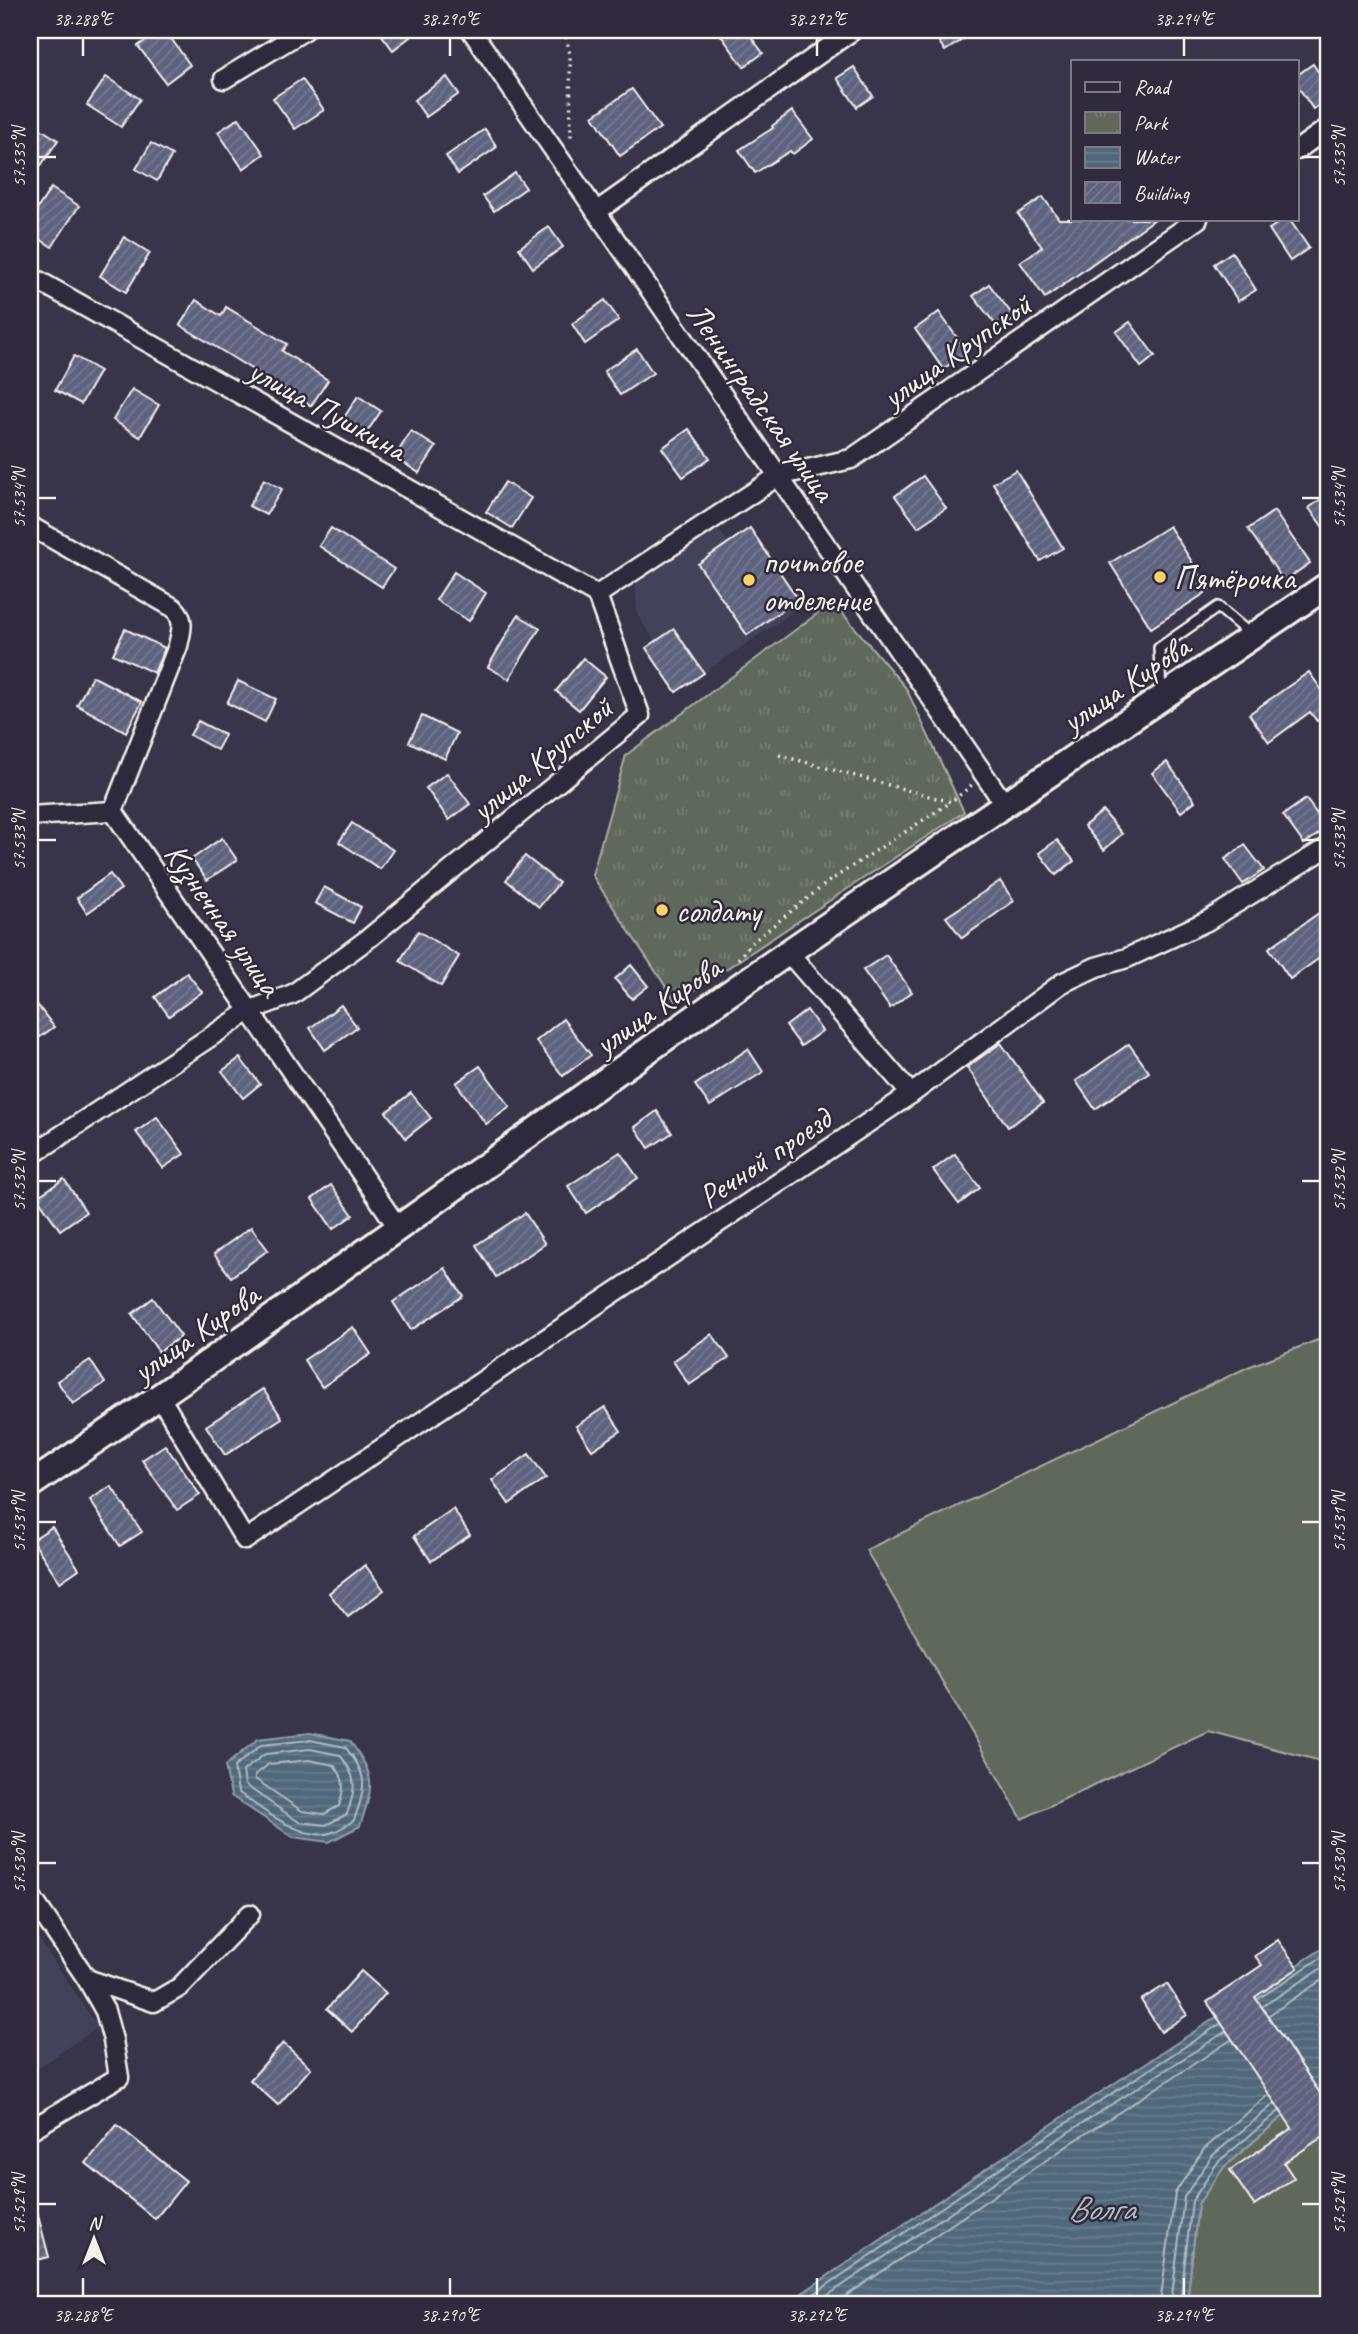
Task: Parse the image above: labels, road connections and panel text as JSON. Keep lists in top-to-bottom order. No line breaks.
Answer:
{"streets":{"street":["улица Крупской","Ленинградская улица","улица Пушкина","улица Кирова","Кузнечная улица","Речной проезд"]},"crossings":[["улица Крупской","Ленинградская улица"],["улица Крупской","улица Пушкина"],["улица Крупской","Кузнечная улица"],["Ленинградская улица","улица Кирова"],["улица Кирова","Кузнечная улица"],["улица Кирова","Речной проезд"]],"water":["Волга"],"places":["Пятёрочка","почтовое отделение","солдату"],"legend":["Road","Park","Water","Building"],"north":"top","coordinates":["38.288°E","38.290°E","38.292°E","38.294°E","57.535°N","57.534°N","57.533°N","57.532°N","57.531°N","57.530°N","57.529°N"]}
